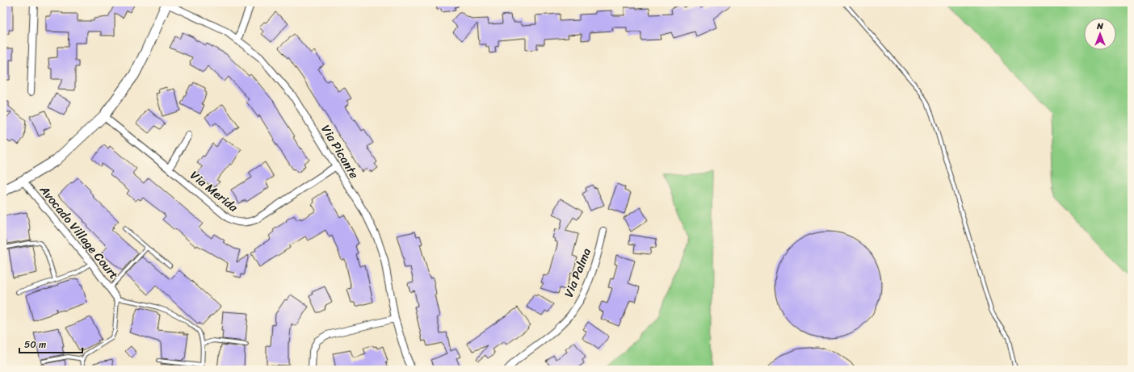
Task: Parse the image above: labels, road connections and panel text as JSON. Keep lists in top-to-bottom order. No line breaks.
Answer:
{"streets":{"street":["Via Picante","Via Merida","Avocado Village Court","Via Palma"]},"crossings":[["Via Picante","Via Merida"]],"scale_bar":"50 m","north":"top"}
